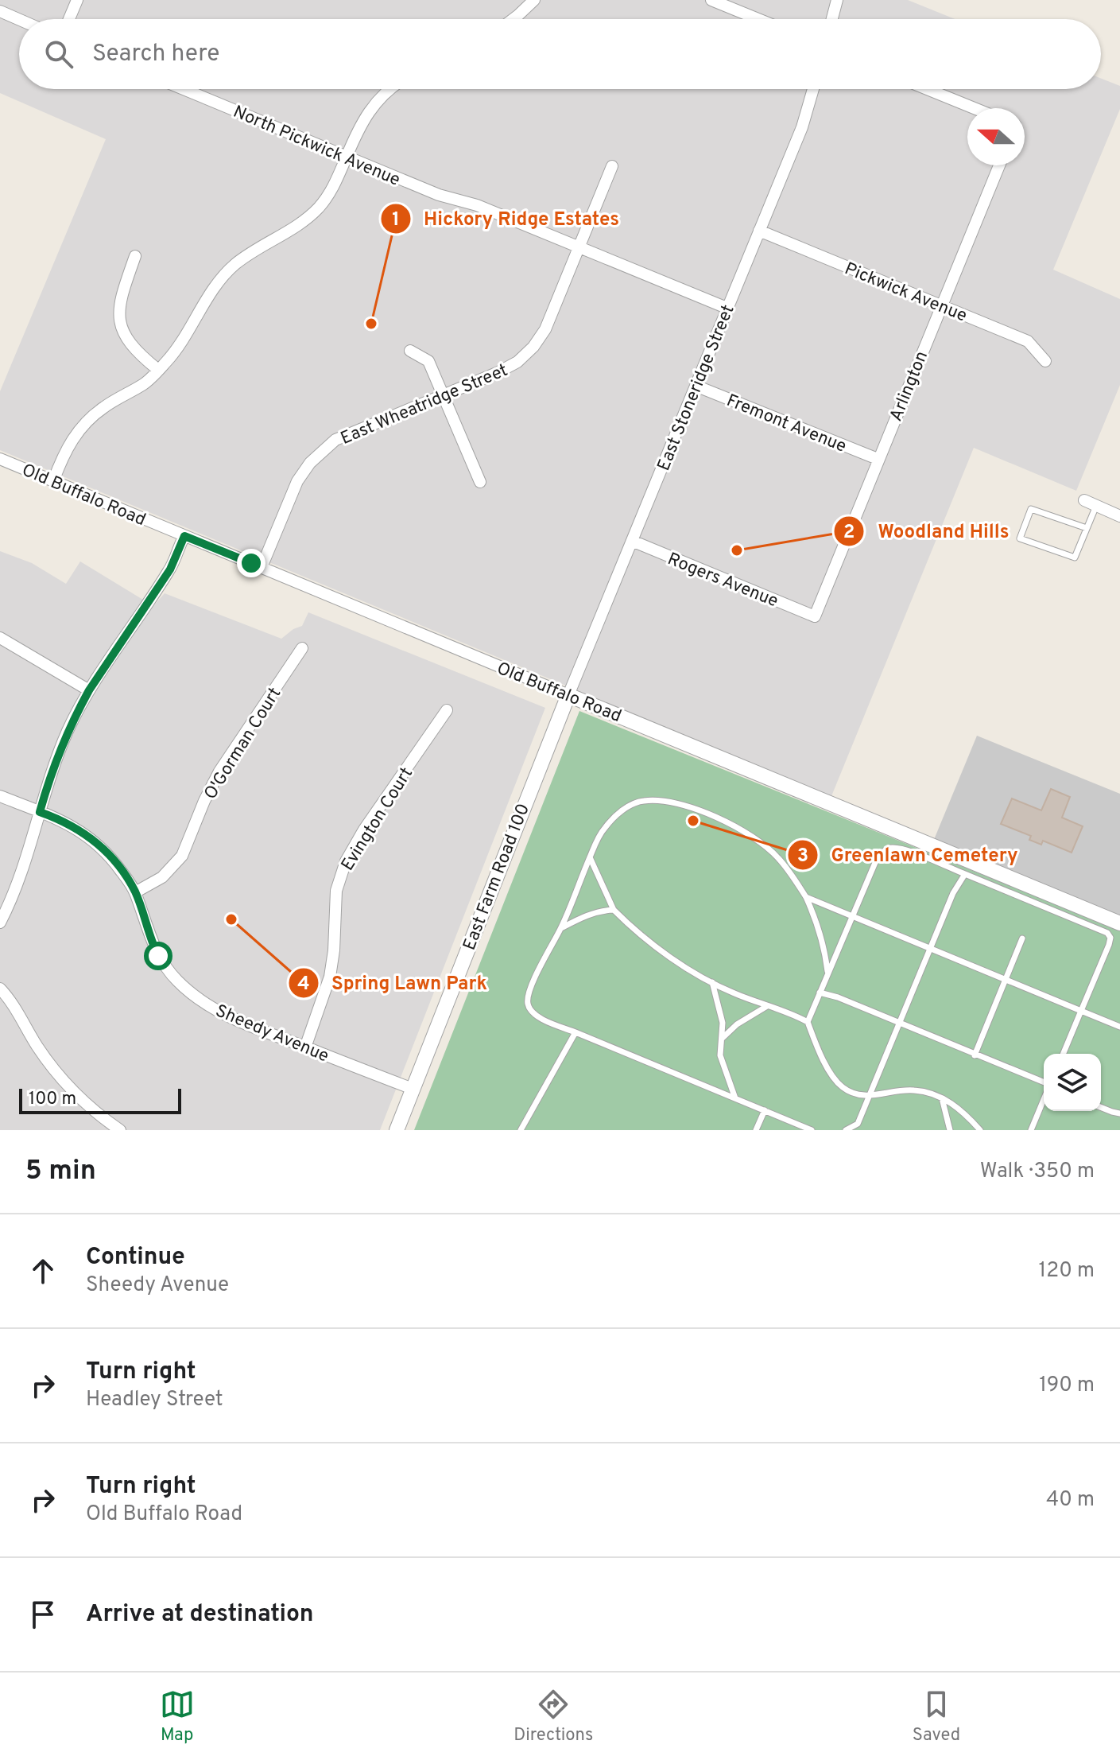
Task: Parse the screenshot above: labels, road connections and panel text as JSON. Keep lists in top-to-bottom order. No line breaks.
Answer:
{"streets":{"street":["North Pickwick Avenue","Pickwick Avenue","Arlington","East Stoneridge Street","East Wheatridge Street","Fremont Avenue","Old Buffalo Road","Rogers Avenue","O'Gorman Court","Evington Court","East Farm Road 100","Sheedy Avenue"]},"crossings":[["North Pickwick Avenue","East Stoneridge Street"],["North Pickwick Avenue","East Wheatridge Street"],["Pickwick Avenue","Arlington"],["Pickwick Avenue","East Stoneridge Street"],["Arlington","Fremont Avenue"],["Arlington","Rogers Avenue"],["East Stoneridge Street","Fremont Avenue"],["East Stoneridge Street","Old Buffalo Road"],["East Stoneridge Street","Rogers Avenue"],["East Stoneridge Street","East Farm Road 100"],["East Wheatridge Street","Old Buffalo Road"],["Old Buffalo Road","East Farm Road 100"],["O'Gorman Court","Sheedy Avenue"],["Evington Court","Sheedy Avenue"],["East Farm Road 100","Sheedy Avenue"]],"places":["Hickory Ridge Estates","Woodland Hills","Greenlawn Cemetery","Spring Lawn Park"],"scale_bar":"100 m","north":"left","page":{"search":"Search here","scale":"100 m","heading":["5 min","Walk · 350 m"],"list":[["Continue","Sheedy Avenue","120 m"],["Turn right","Headley Street","190 m"],["Turn right","Old Buffalo Road","40 m"],"Arrive at destination"],"nav":["Map","Directions","Saved"]}}
